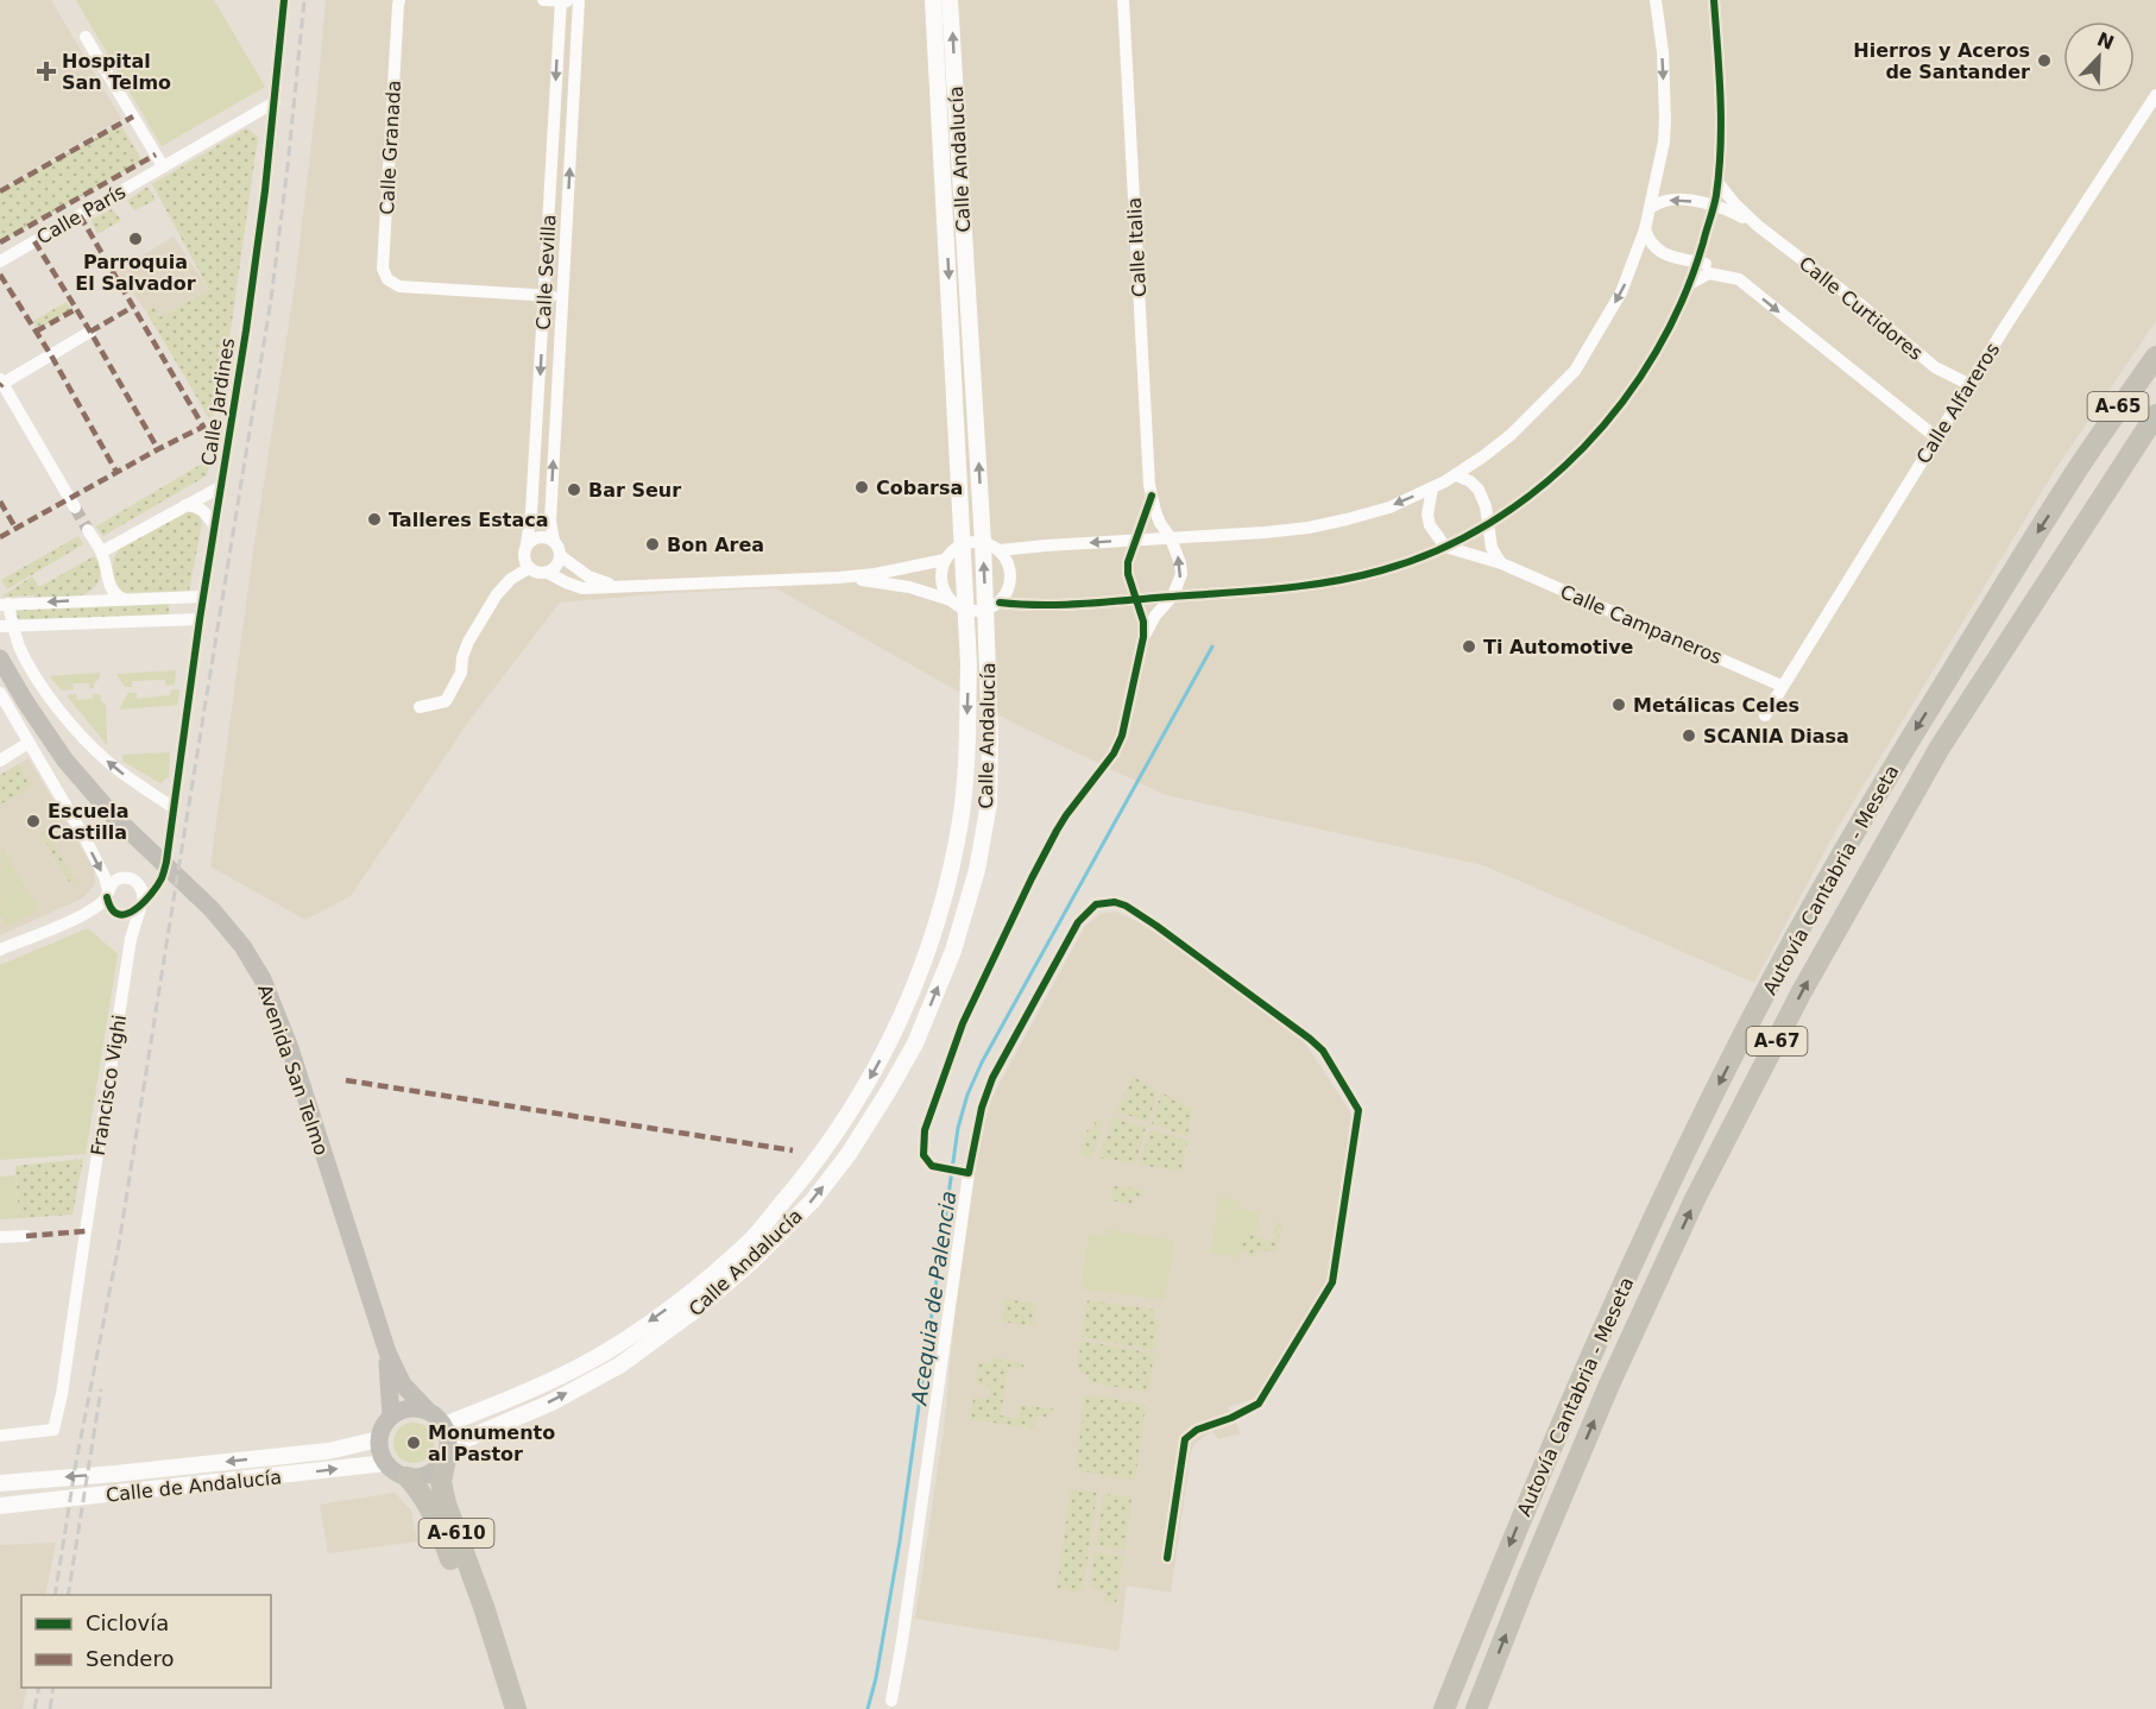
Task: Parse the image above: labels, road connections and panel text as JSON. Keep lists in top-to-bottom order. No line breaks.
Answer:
{"streets":{"highway":["A-65","Autovía Cantabria - Meseta","A-67","A-610"],"main road":["Calle Andalucía","Avenida San Telmo","Calle de Andalucía"],"street":["Calle Granada","Calle París","Calle Italia","Calle Sevilla","Calle Curtidores","Calle Jardines","Calle Alfareros","Calle Campaneros","Francisco Vighi"]},"crossings":[["Calle Granada","Calle Sevilla"],["Calle Andalucía","Avenida San Telmo"],["Calle Andalucía","Calle de Andalucía"],["Calle Andalucía","A-610"],["Calle París","Calle Jardines"],["Calle Curtidores","Calle Alfareros"],["Calle Alfareros","Calle Campaneros"],["A-65","Autovía Cantabria - Meseta"],["Avenida San Telmo","Calle de Andalucía"],["Avenida San Telmo","A-610"],["Calle de Andalucía","A-610"]],"water":["Acequia de Palencia"],"places":{"other":["Hierros y Aceros de Santander","Parroquia El Salvador","Cobarsa","Bar Seur","Talleres Estaca","Bon Area","Ti Automotive","Metálicas Celes","SCANIA Diasa","Escuela Castilla","Monumento al Pastor"],"health":["Hospital San Telmo"]},"legend":["Ciclovía","Sendero"],"north":"top right"}
